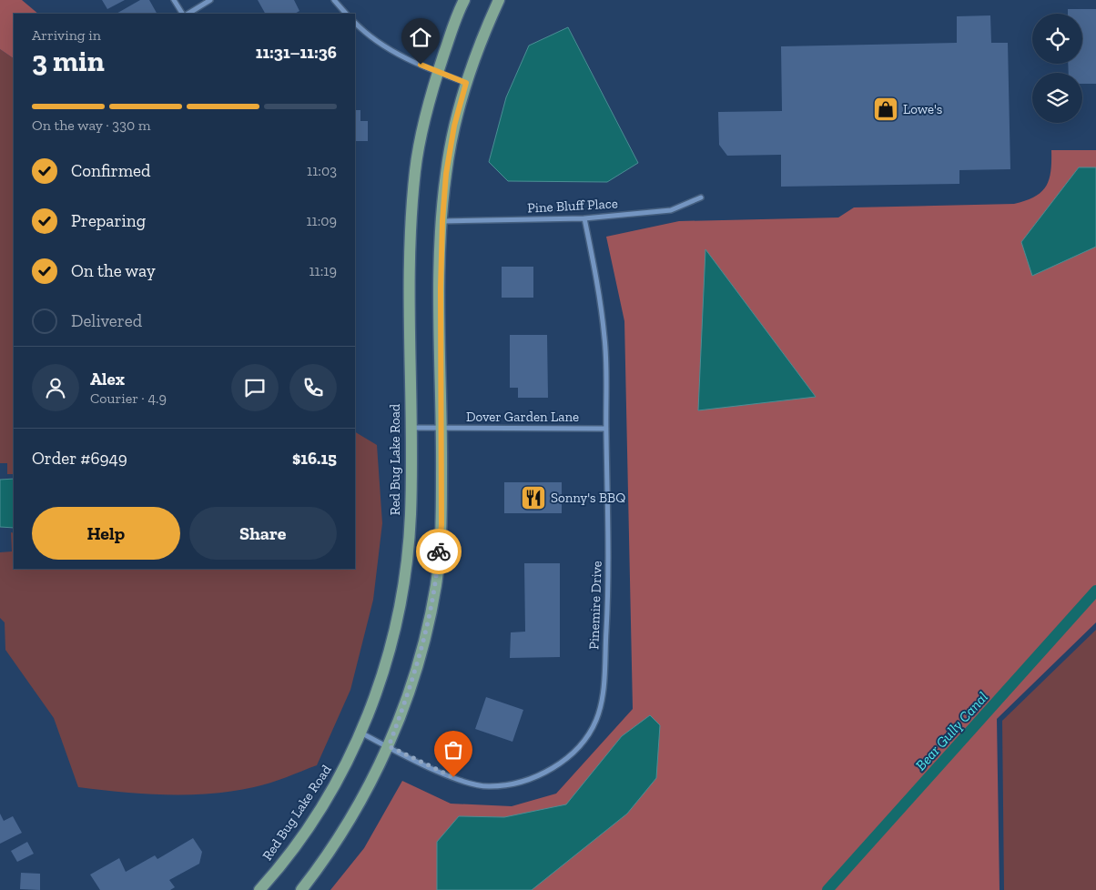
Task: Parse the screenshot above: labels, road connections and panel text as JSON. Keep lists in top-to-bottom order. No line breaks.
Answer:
{"streets":{"main road":["Red Bug Lake Road"],"street":["Pine Bluff Place","Dover Garden Lane","Pinemire Drive"]},"crossings":[["Pine Bluff Place","Pinemire Drive"],["Dover Garden Lane","Red Bug Lake Road"],["Dover Garden Lane","Pinemire Drive"],["Red Bug Lake Road","Pinemire Drive"]],"water":["Bear Gully Canal"],"places":{"shop":["Lowe's"],"restaurant":["Sonny's BBQ"]},"page":{"heading":["3 min","Arriving in","11:31–11:36"],"panel":["Alex","Courier · 4.9","Order #6949","$16.15"],"bar":"On the way · 330 m","list":[["Confirmed","11:03"],["Preparing","11:09"],["On the way","11:19"],"Delivered"],"buttons":["Help","Share"]}}
